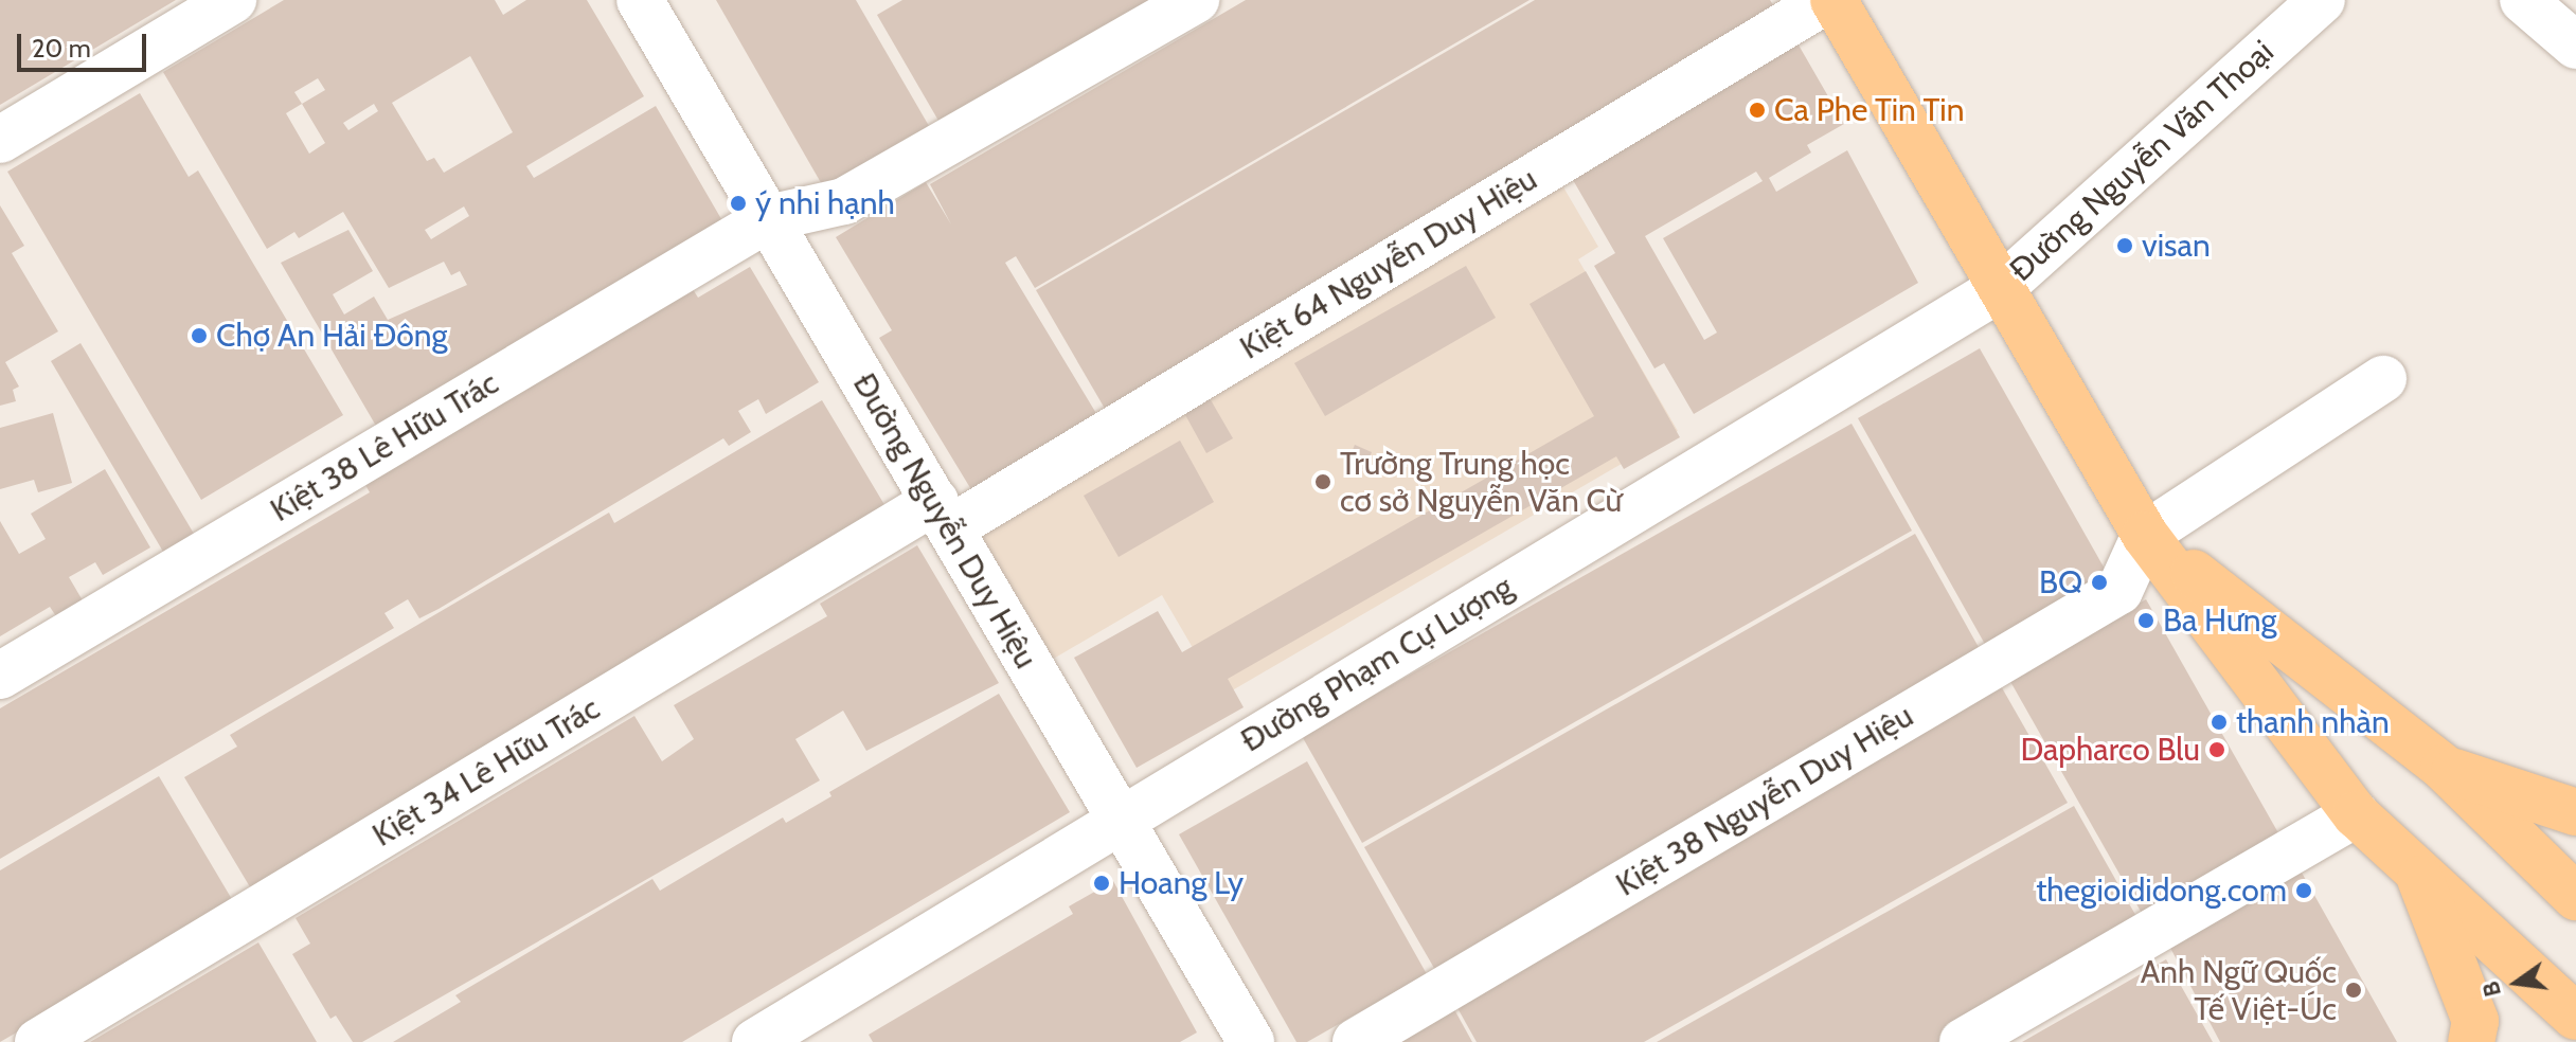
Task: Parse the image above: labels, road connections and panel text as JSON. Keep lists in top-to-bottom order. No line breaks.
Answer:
{"streets":{"main road":["Đường Nguyễn Văn Thoại"],"street":["Kiệt 64 Nguyễn Duy Hiệu","Kiệt 38 Lê Hữu Trác","Đường Nguyễn Duy Hiệu","Đường Phạm Cự Lượng","Kiệt 34 Lê Hữu Trác","Kiệt 38 Nguyễn Duy Hiệu"]},"crossings":[["Đường Nguyễn Văn Thoại","Đường Phạm Cự Lượng"],["Đường Nguyễn Văn Thoại","Kiệt 38 Nguyễn Duy Hiệu"],["Kiệt 64 Nguyễn Duy Hiệu","Đường Nguyễn Duy Hiệu"],["Kiệt 64 Nguyễn Duy Hiệu","Kiệt 34 Lê Hữu Trác"],["Kiệt 38 Lê Hữu Trác","Đường Nguyễn Duy Hiệu"],["Đường Nguyễn Duy Hiệu","Đường Phạm Cự Lượng"],["Đường Nguyễn Duy Hiệu","Kiệt 34 Lê Hữu Trác"]],"places":["Ca Phe Tin Tin","ý nhi hạnh","visan","Chợ An Hải Đông","Trường Trung học cơ sở Nguyễn Văn Cừ","BQ","Ba Hưng","thanh nhàn","Dapharco Blu","Hoang Ly","thegioididong.com","Anh Ngữ Quốc Tế Việt-Úc"],"scale_bar":"20 m","north":"left"}
